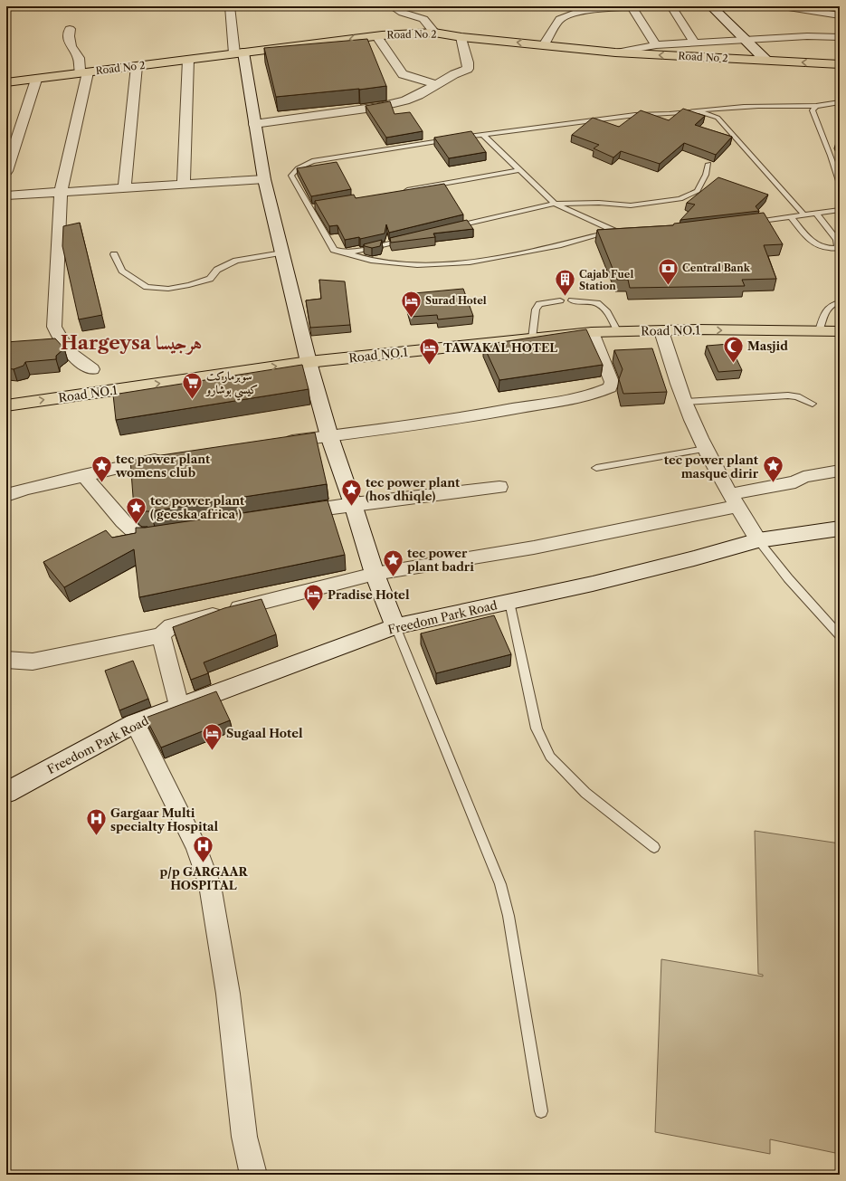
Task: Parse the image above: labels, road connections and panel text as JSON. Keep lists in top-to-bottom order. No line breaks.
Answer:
{"streets":{"main road":["Road No 2","Road NO.1"],"street":["Freedom Park Road"]},"one_way":["Road No 2","Road NO.1"],"districts":["Hargeysa هرجيسا"],"places":{"bank":["Central Bank"],"building":["Cajab Fuel Station"],"hotel":["Surad Hotel","TAWAKAL HOTEL","Pradise Hotel","Sugaal Hotel"],"mosque":["Masjid"],"supermarket":["سوبرماركت كيسي بوشارو"],"place":["tec power plant womens club","tec power plant masque dirir","tec power plant (hos dhiqle)","tec power plant ( geeska africa )","tec power plant badri"],"hospital":["Gargaar Multi specialty Hospital","p/p GARGAAR HOSPITAL"]}}
